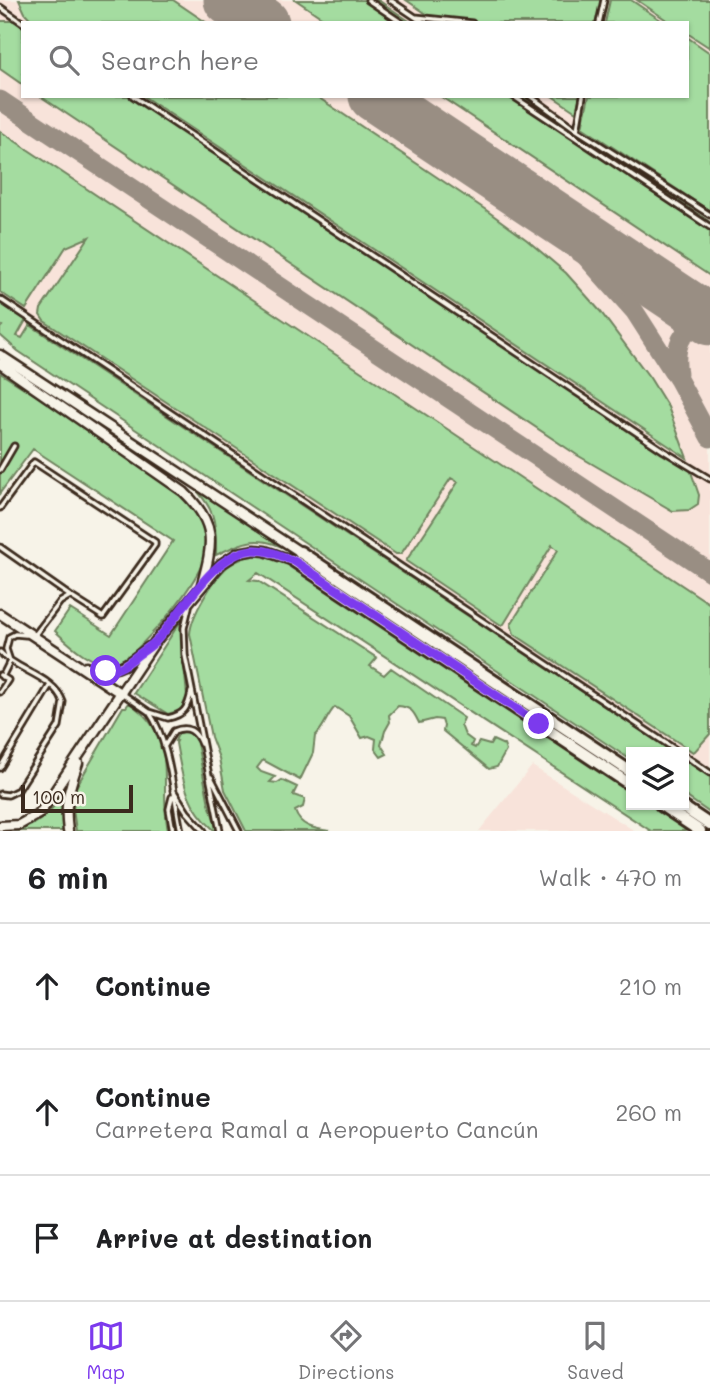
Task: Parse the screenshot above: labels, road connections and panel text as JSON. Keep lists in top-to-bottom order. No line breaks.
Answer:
{"scale_bar":"100 m","page":{"search":"Search here","scale":"100 m","heading":["6 min","Walk · 470 m"],"list":[["Continue","210 m"],["Continue","Carretera Ramal a Aeropuerto Cancún","260 m"],"Arrive at destination"],"nav":["Map","Directions","Saved"]}}
